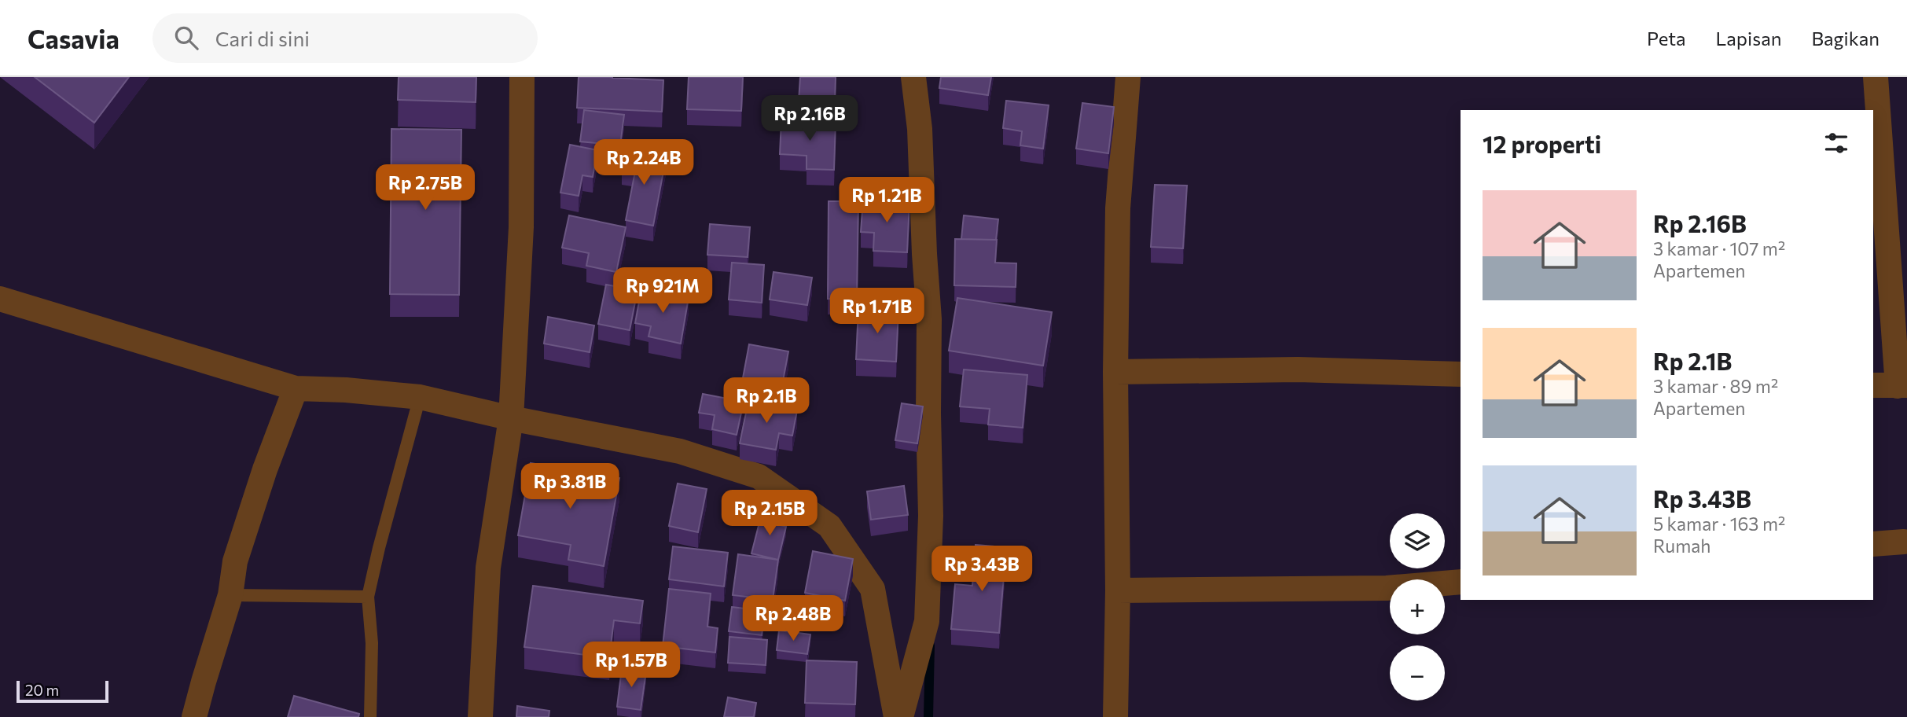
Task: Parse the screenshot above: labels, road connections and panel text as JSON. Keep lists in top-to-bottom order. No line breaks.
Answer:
{"scale_bar":"20 m","page":{"header":"Casavia","search":"Cari di sini","nav":["Peta","Lapisan","Bagikan"],"price":["Rp 2.16B","Rp 2.24B","Rp 2.75B","Rp 1.21B","Rp 921M","Rp 1.71B","Rp 2.1B","Rp 3.81B","Rp 2.15B","Rp 3.43B","Rp 2.48B","Rp 1.57B"],"heading":"12 properti","list":[{"name":"Rp 2.16B","note":"3 kamar · 107 m² · Apartemen"},{"name":"Rp 2.1B","note":"3 kamar · 89 m² · Apartemen"},{"name":"Rp 3.43B","note":"5 kamar · 163 m² · Rumah"}],"map_buttons":["+","−"],"scale":"20 m"}}
